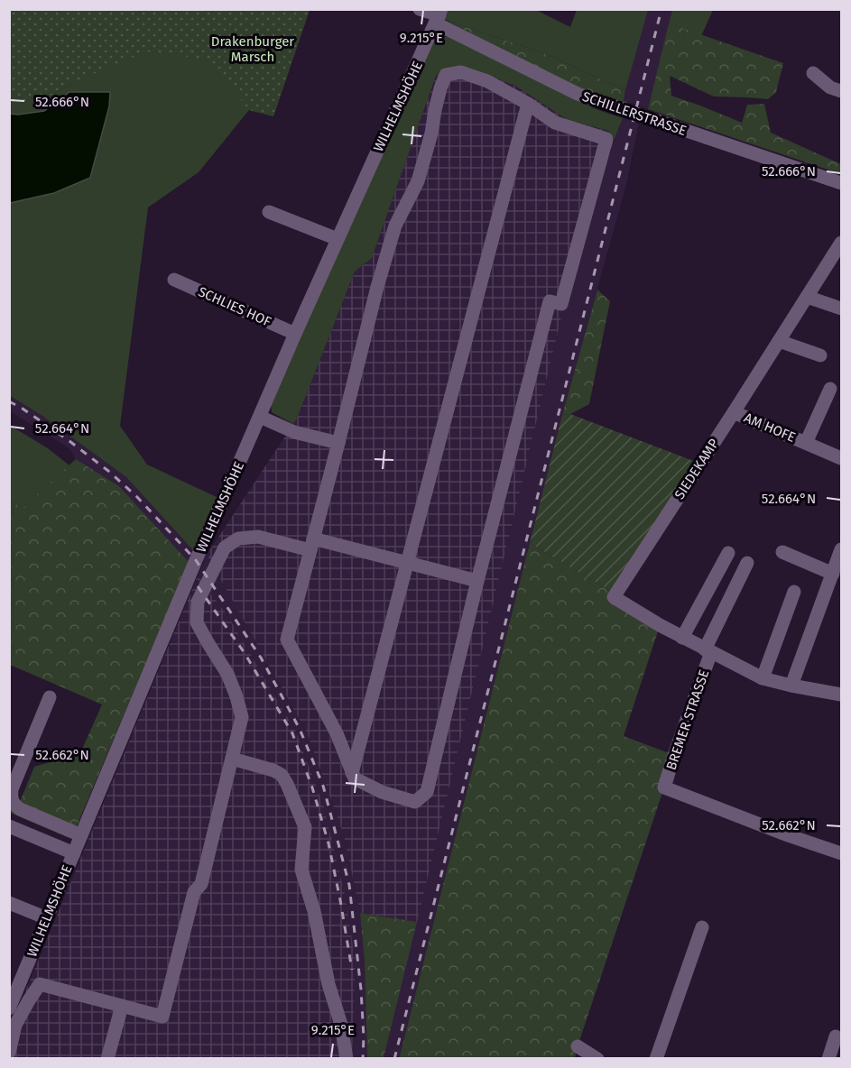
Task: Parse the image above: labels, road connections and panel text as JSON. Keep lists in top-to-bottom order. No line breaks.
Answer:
{"streets":{"street":["WILHELMSHÖHE","SCHILLERSTRASSE","SCHLIES HOF","AM HOFE","SIEDEKAMP","BREMER STRASSE"]},"crossings":[["WILHELMSHÖHE","SCHILLERSTRASSE"],["WILHELMSHÖHE","SCHLIES HOF"],["AM HOFE","SIEDEKAMP"]],"parks":["Drakenburger Marsch"],"coordinates":["9.215°E","52.666°N","52.664°N","52.662°N"]}
